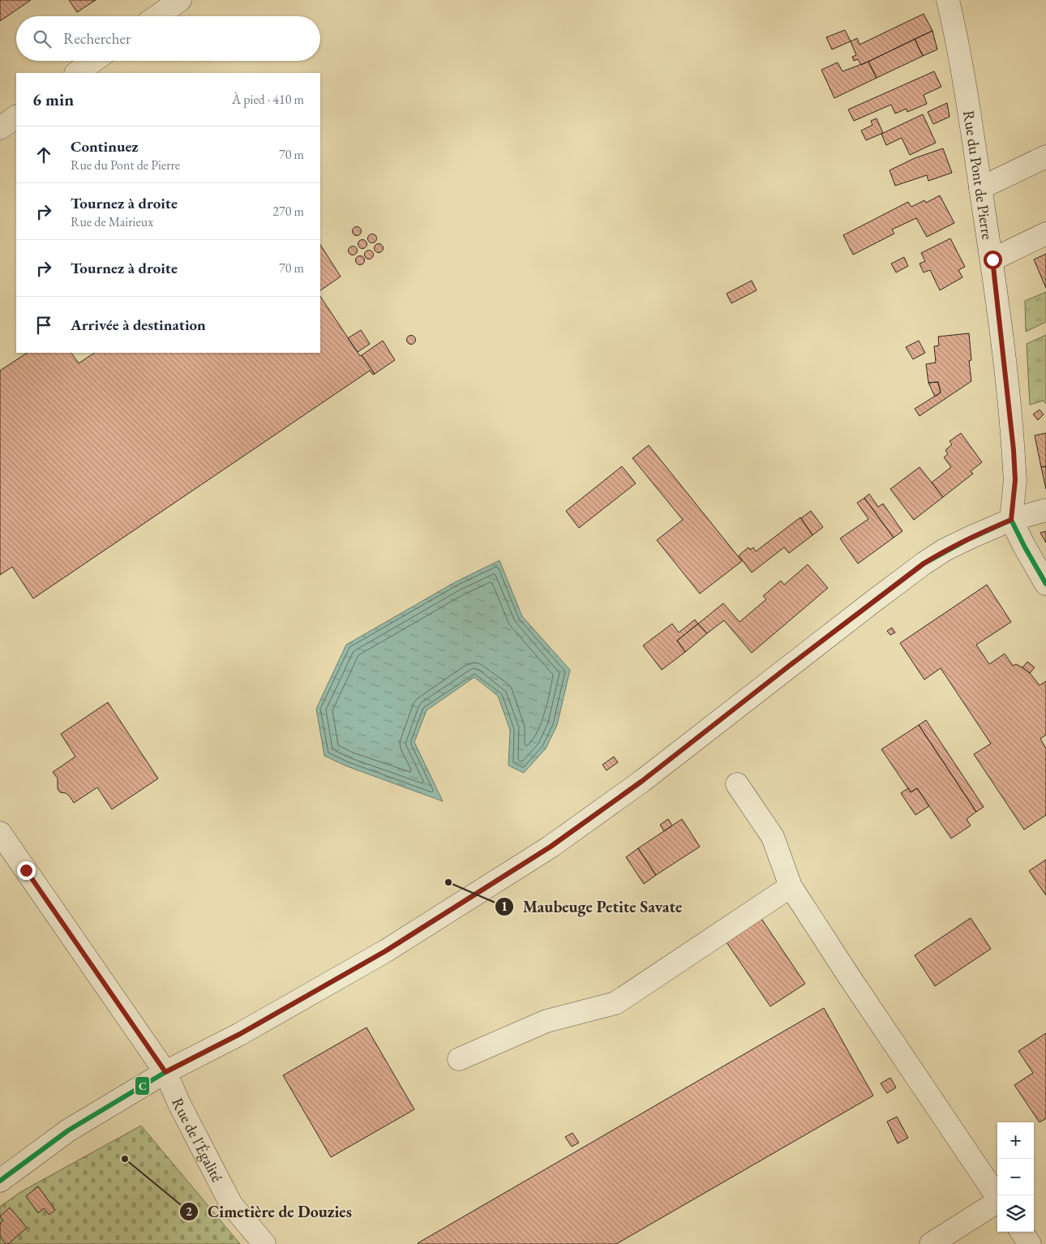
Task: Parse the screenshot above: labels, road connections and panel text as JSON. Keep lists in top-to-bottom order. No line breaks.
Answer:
{"streets":{"street":["Rue du Pont de Pierre","Rue de l'Égalité"]},"places":["Maubeuge Petite Savate","Cimetière de Douzies"],"lines":["transit line C"],"page":{"search":"Rechercher","heading":["6 min","À pied · 410 m"],"list":[["Continuez","Rue du Pont de Pierre","70 m"],["Tournez à droite","Rue de Mairieux","270 m"],["Tournez à droite","70 m"],"Arrivée à destination"],"map_buttons":["+","−"]}}
